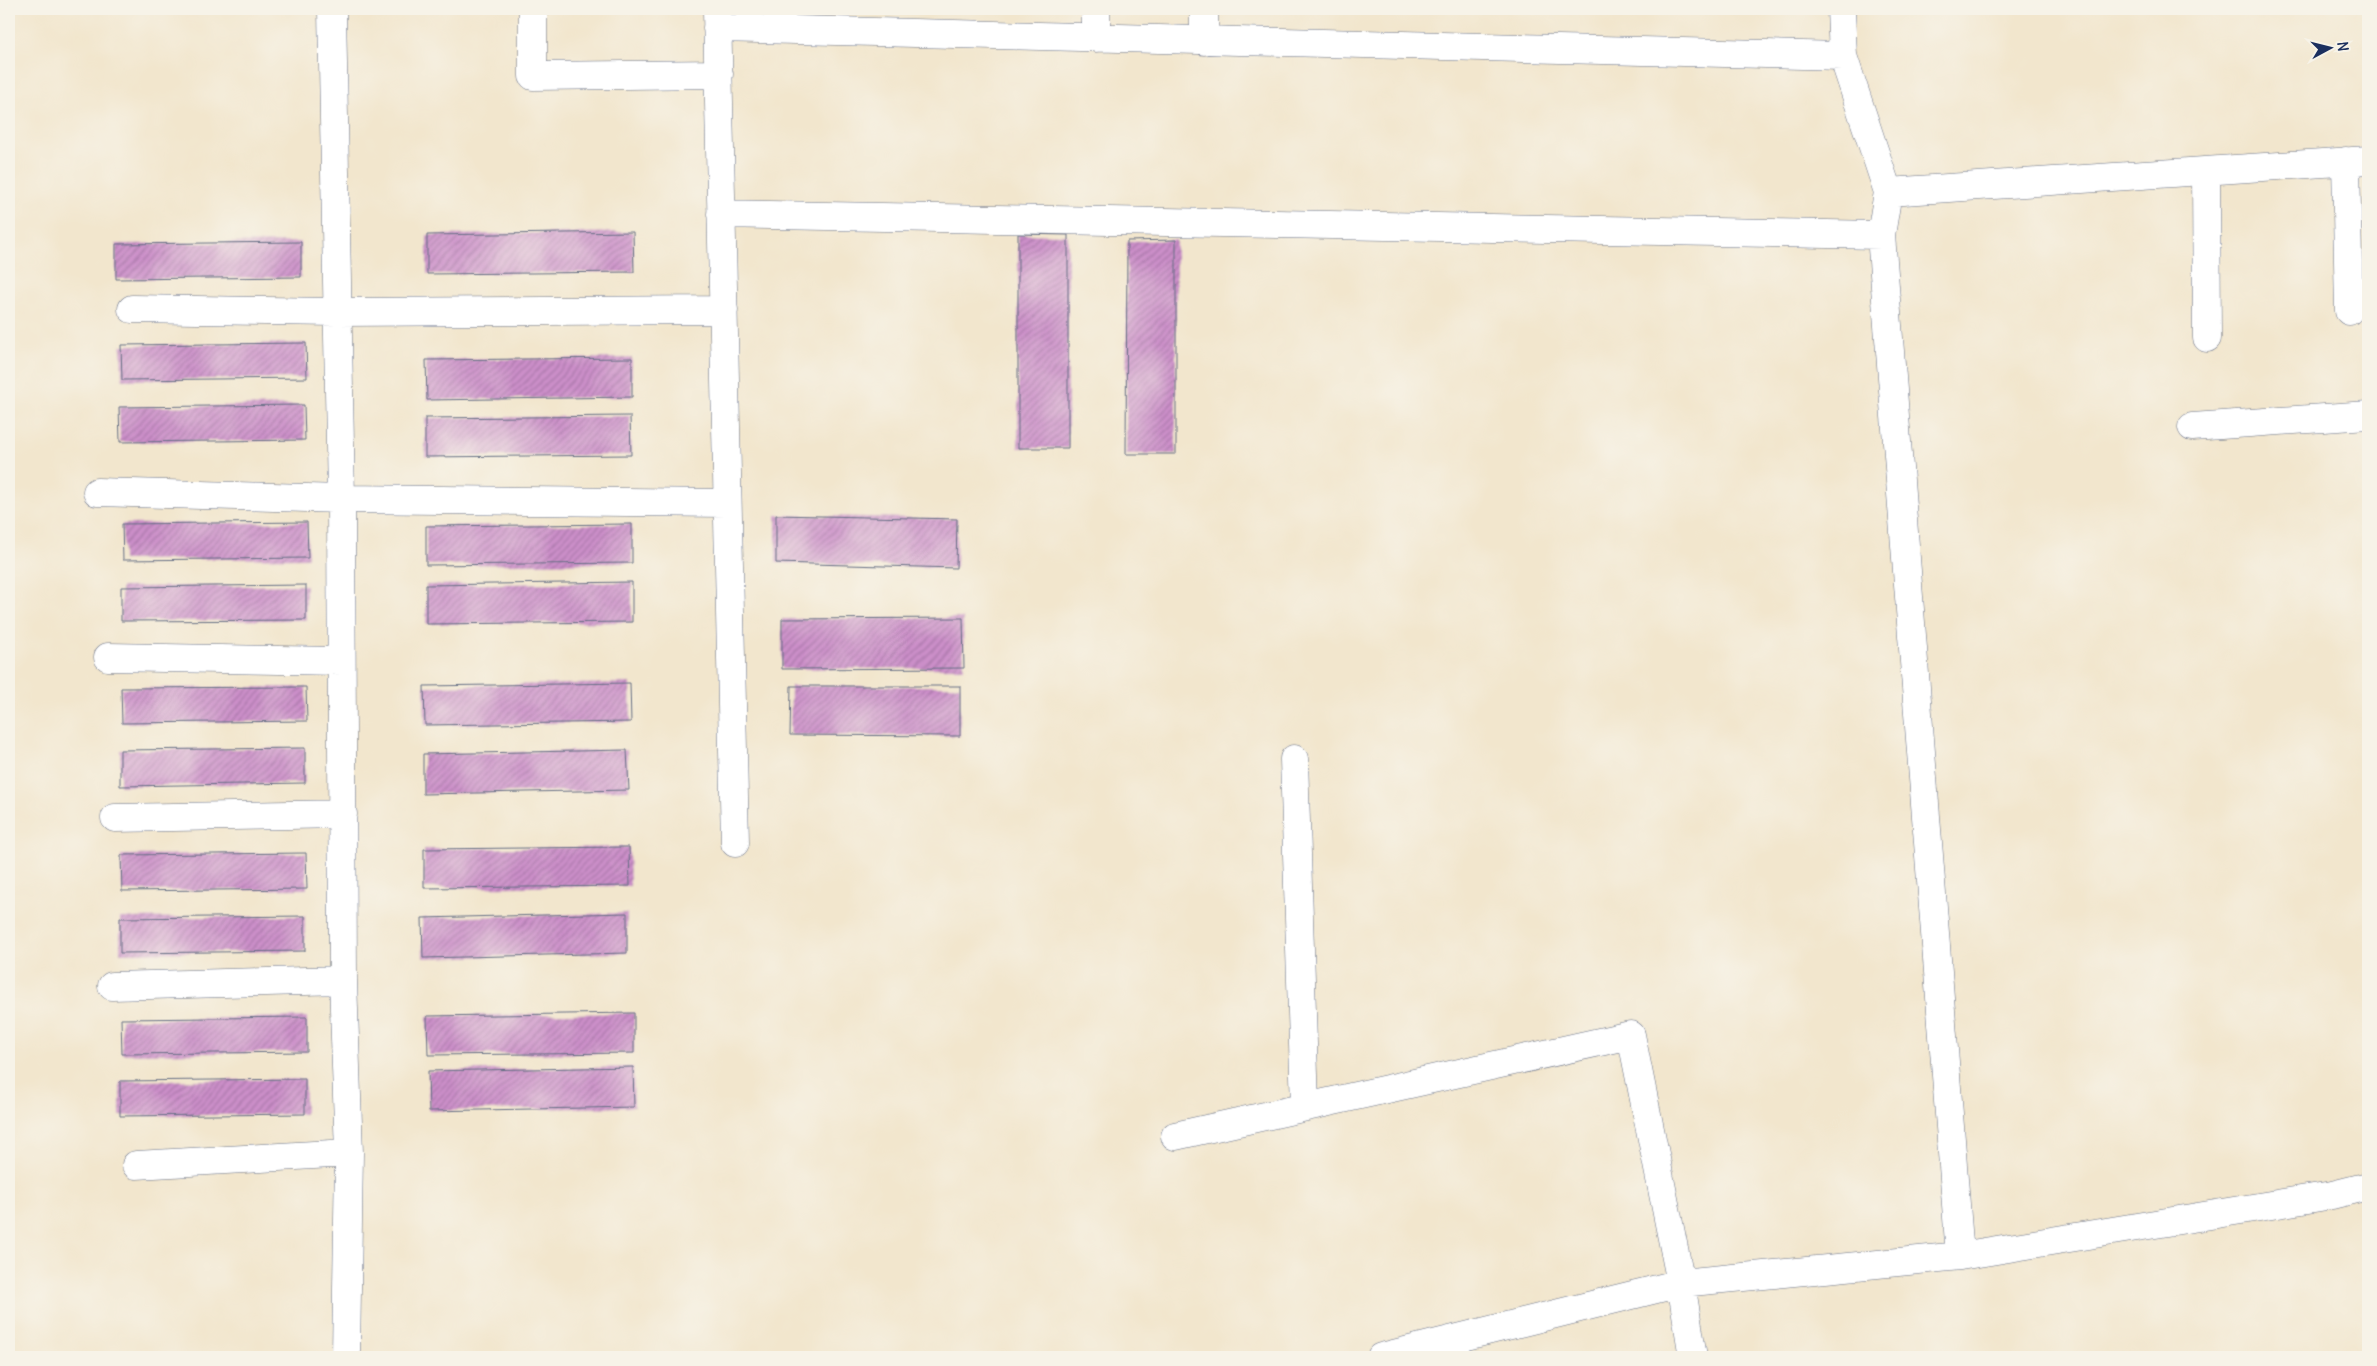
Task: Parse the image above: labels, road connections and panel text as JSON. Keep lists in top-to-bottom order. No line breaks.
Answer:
{"north":"right"}
